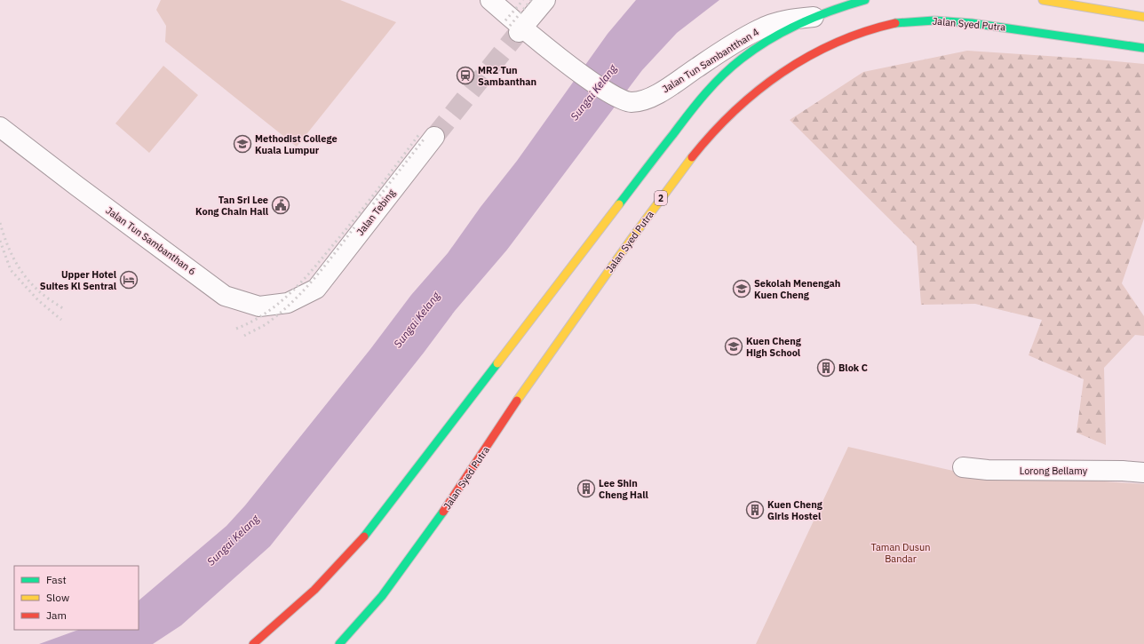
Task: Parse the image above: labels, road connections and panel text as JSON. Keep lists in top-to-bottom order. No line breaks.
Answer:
{"streets":{"main road":["Jalan Syed Putra","2"],"street":["Jalan Tun Sambantthan 4","Jalan Tebing","Jalan Tun Sambanthan 6","Lorong Bellamy"]},"crossings":[["Jalan Tebing","Jalan Tun Sambanthan 6"]],"water":["Sungai Kelang"],"parks":["Taman Dusun Bandar"],"places":{"station":["MR2 Tun Sambanthan"],"school or university":["Methodist College Kuala Lumpur","Sekolah Menengah Kuen Cheng","Kuen Cheng High School"],"public building":["Tan Sri Lee Kong Chain Hall"],"hotel":["Upper Hotel Suites Kl Sentral"],"building":["Blok C","Lee Shin Cheng Hall","Kuen Cheng Girls Hostel"]},"legend":["Fast","Slow","Jam"]}
